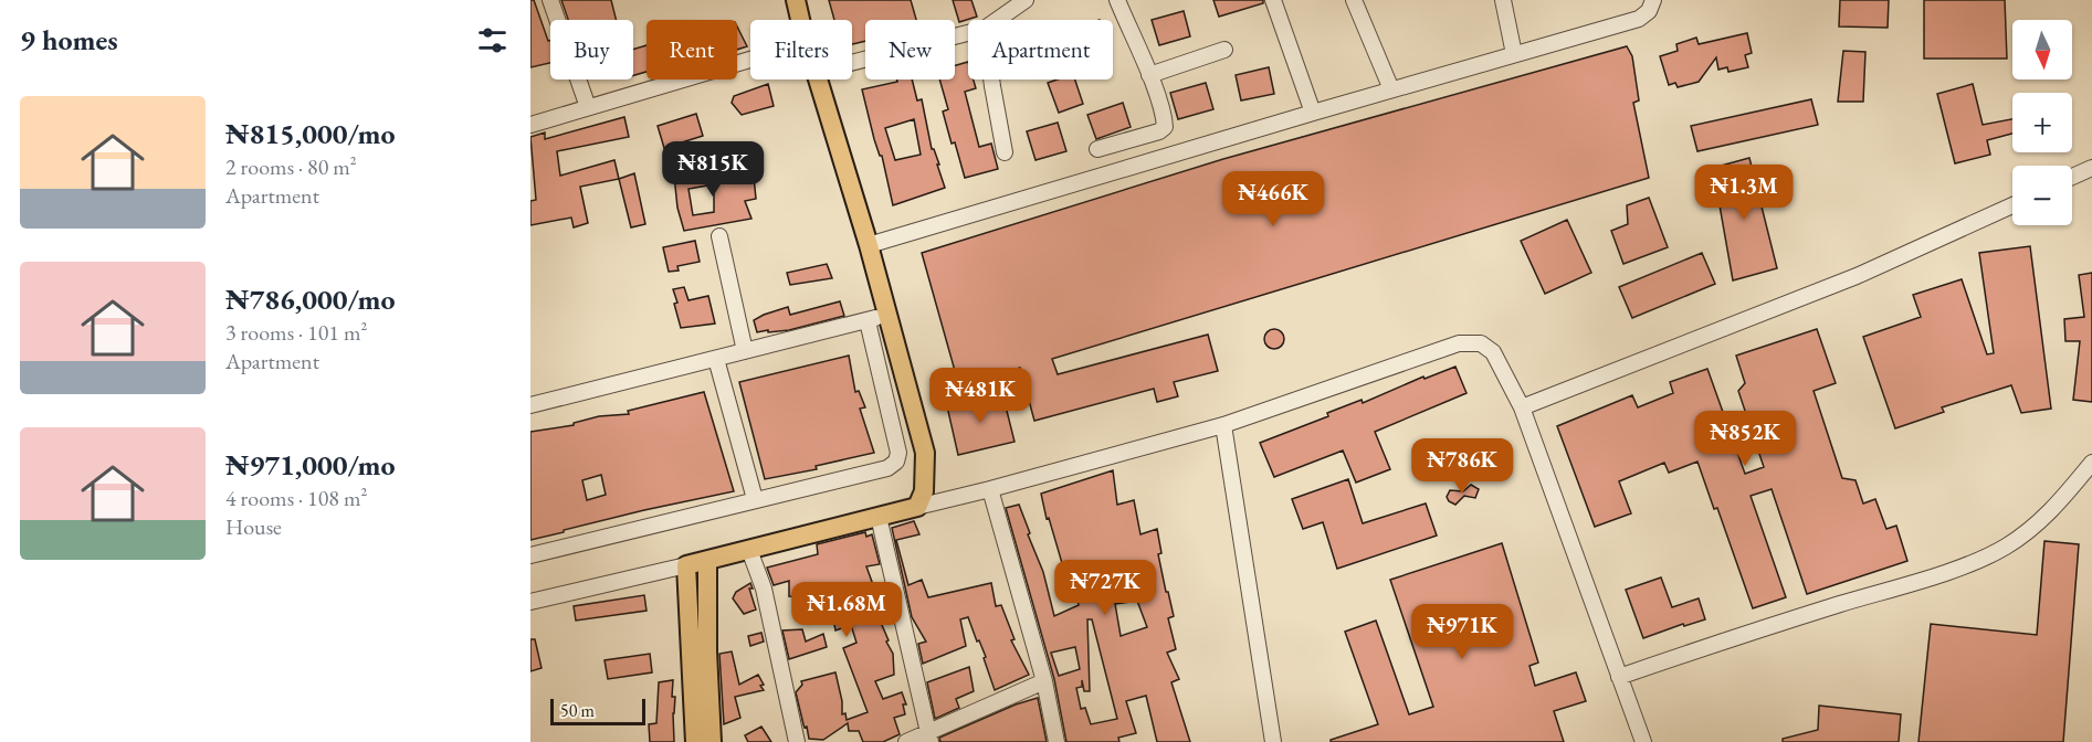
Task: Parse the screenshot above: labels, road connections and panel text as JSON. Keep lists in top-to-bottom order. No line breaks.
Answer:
{"scale_bar":"50 m","north":"bottom","page":{"heading":"9 homes","map_buttons":["+","−"],"chip":["Buy","Rent","Filters","New","Apartment"],"list":[{"name":"₦815,000/mo","note":"2 rooms · 80 m² · Apartment"},{"name":"₦786,000/mo","note":"3 rooms · 101 m² · Apartment"},{"name":"₦971,000/mo","note":"4 rooms · 108 m² · House"}],"price":["₦815K","₦1.3M","₦466K","₦481K","₦852K","₦786K","₦727K","₦1.68M","₦971K"],"scale":"50 m"}}
